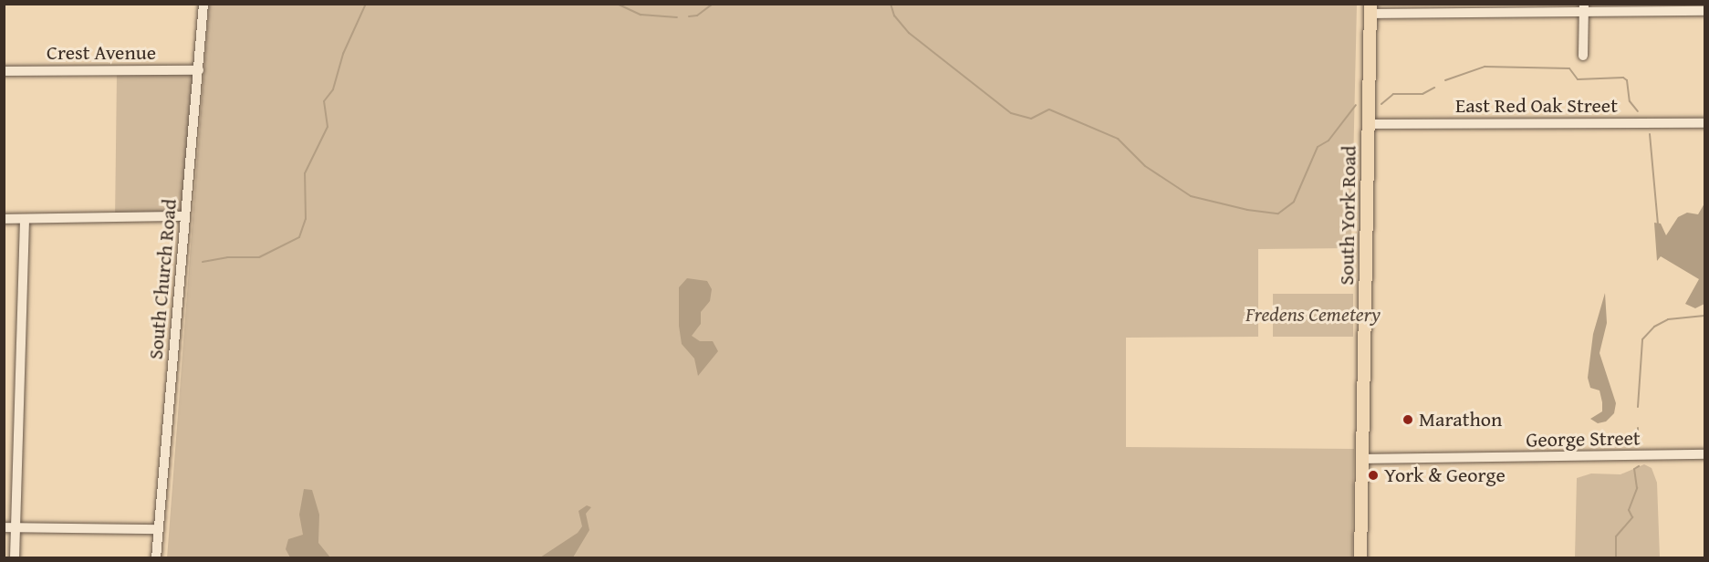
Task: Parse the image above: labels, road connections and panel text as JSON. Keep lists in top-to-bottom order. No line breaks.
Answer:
{"streets":{"main road":["South York Road"],"street":["Crest Avenue","East Red Oak Street","South Church Road","George Street"]},"crossings":[["Crest Avenue","South Church Road"],["East Red Oak Street","South York Road"],["South York Road","George Street"]],"parks":["Fredens Cemetery"],"places":["Marathon","York & George"]}
